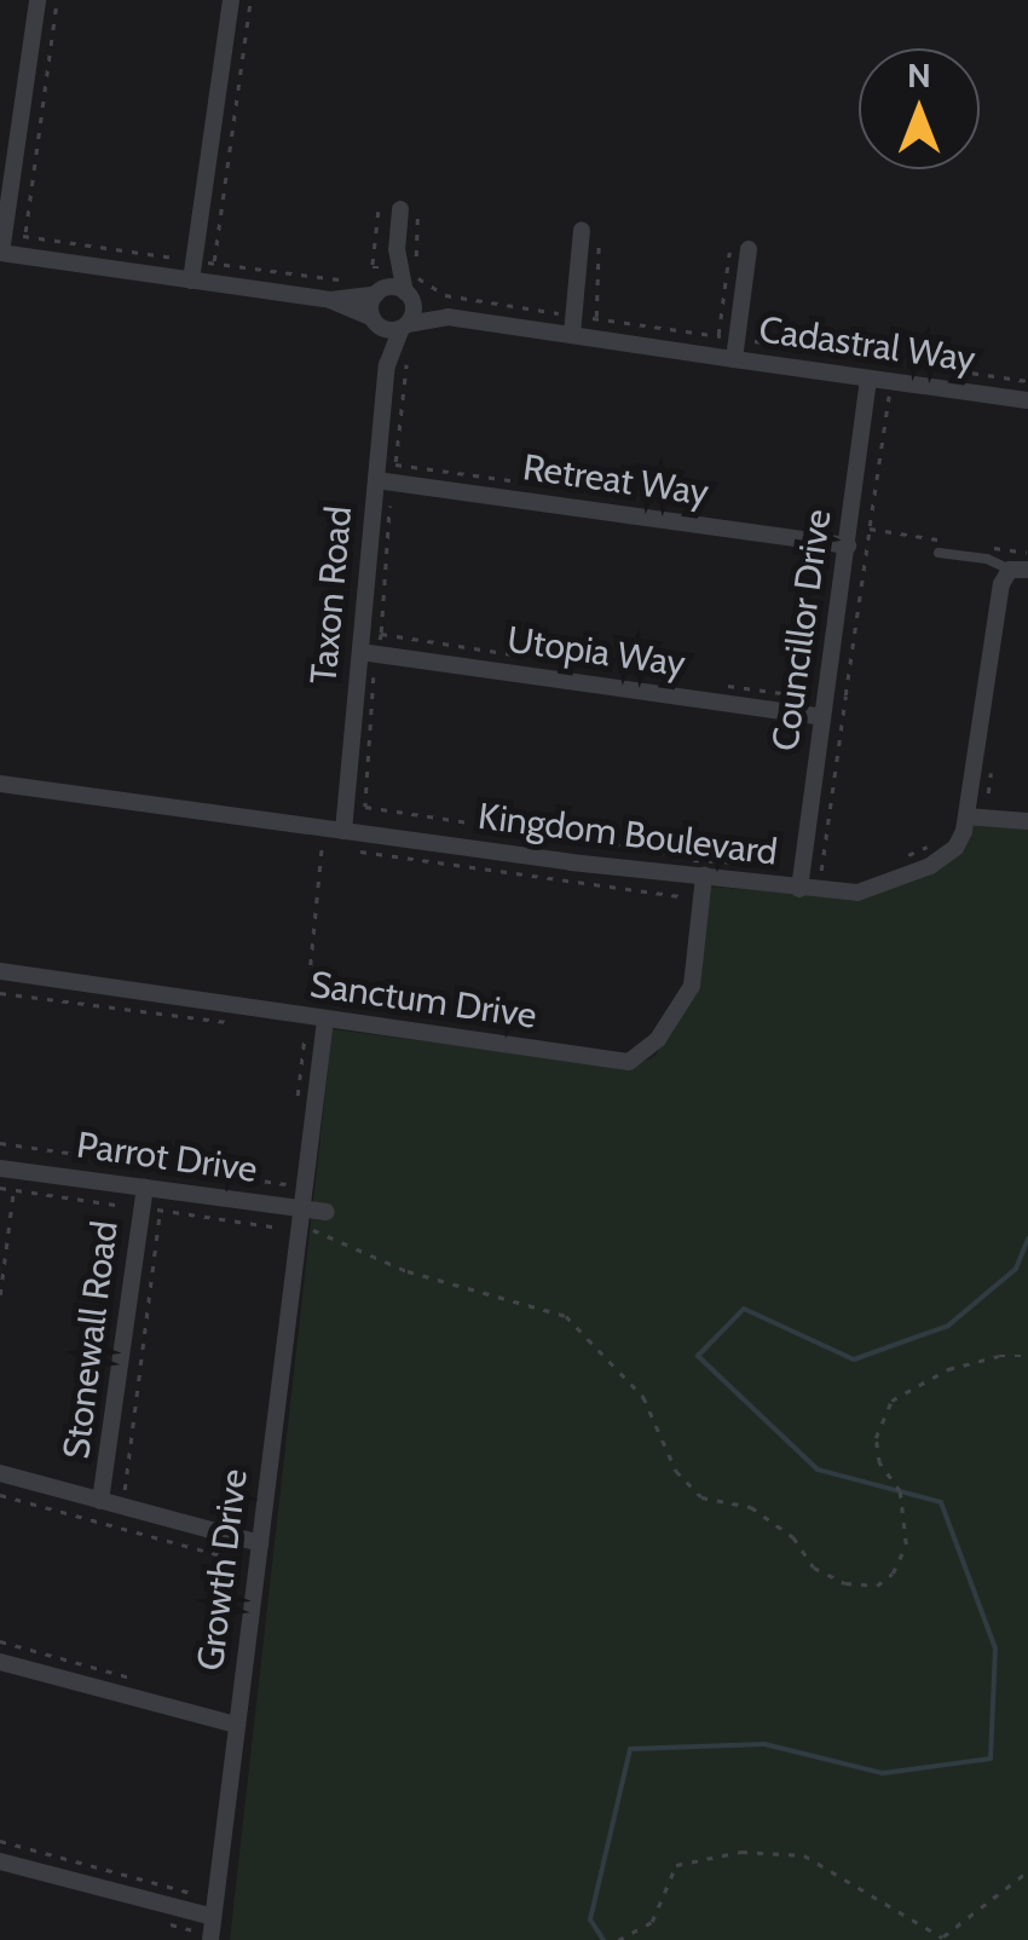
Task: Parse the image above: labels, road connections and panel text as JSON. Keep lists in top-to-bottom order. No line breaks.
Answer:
{"streets":{"street":["Cadastral Way","Retreat Way","Taxon Road","Councillor Drive","Utopia Way","Kingdom Boulevard","Sanctum Drive","Parrot Drive","Stonewall Road","Growth Drive"]},"crossings":[["Cadastral Way","Councillor Drive"],["Retreat Way","Taxon Road"],["Retreat Way","Councillor Drive"],["Taxon Road","Utopia Way"],["Taxon Road","Kingdom Boulevard"],["Councillor Drive","Utopia Way"],["Councillor Drive","Kingdom Boulevard"],["Kingdom Boulevard","Sanctum Drive"],["Sanctum Drive","Growth Drive"],["Parrot Drive","Stonewall Road"],["Parrot Drive","Growth Drive"]],"north":"top"}
